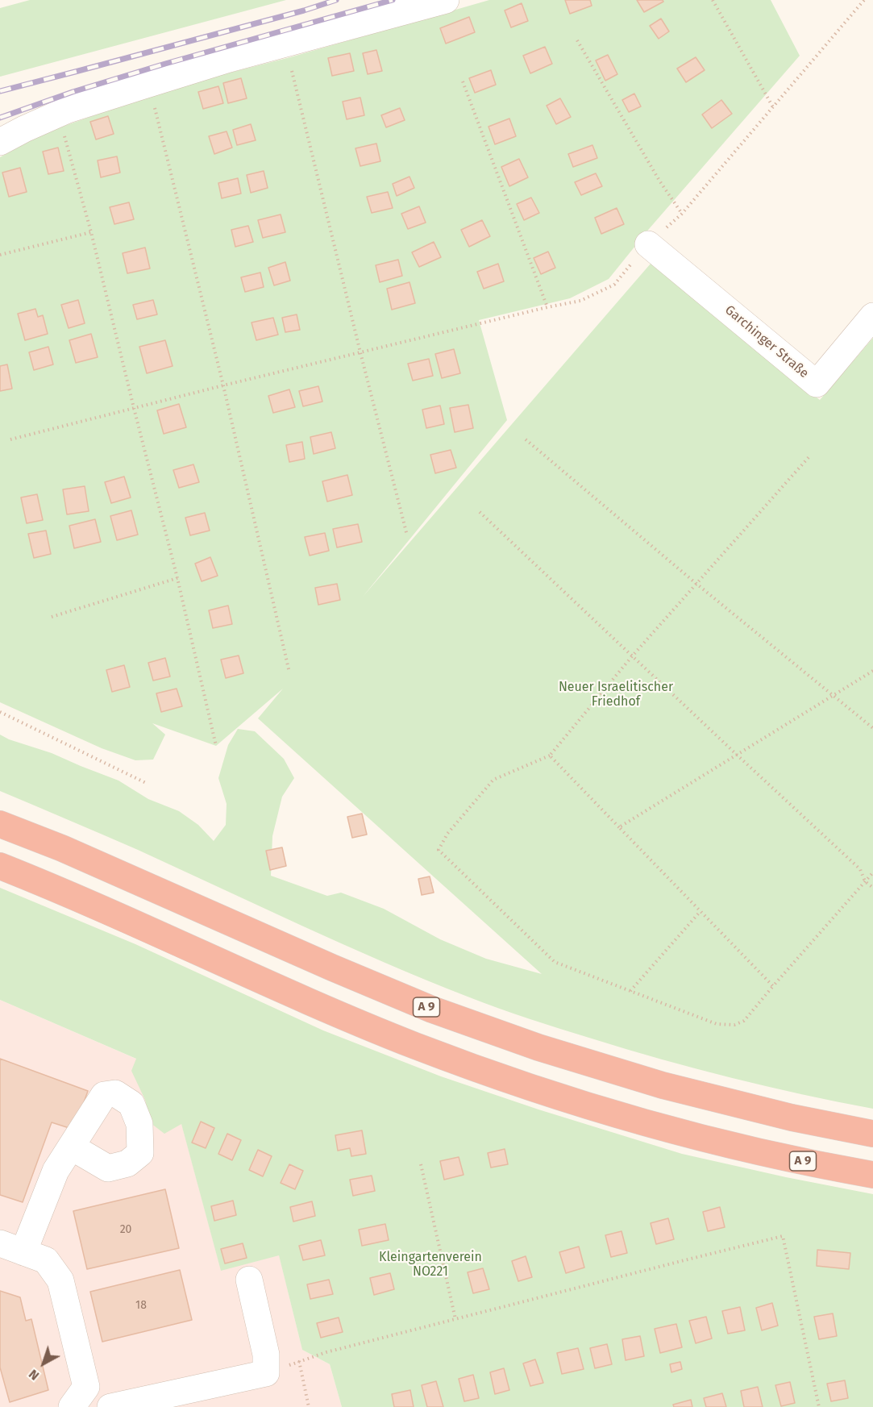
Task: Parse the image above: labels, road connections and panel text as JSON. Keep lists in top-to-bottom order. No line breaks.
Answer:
{"streets":{"highway":["A 9"],"street":["Garchinger Straße"]},"parks":["Neuer Israelitischer Friedhof","Kleingartenverein NO221"],"house_numbers":["20","18"],"north":"bottom left"}
